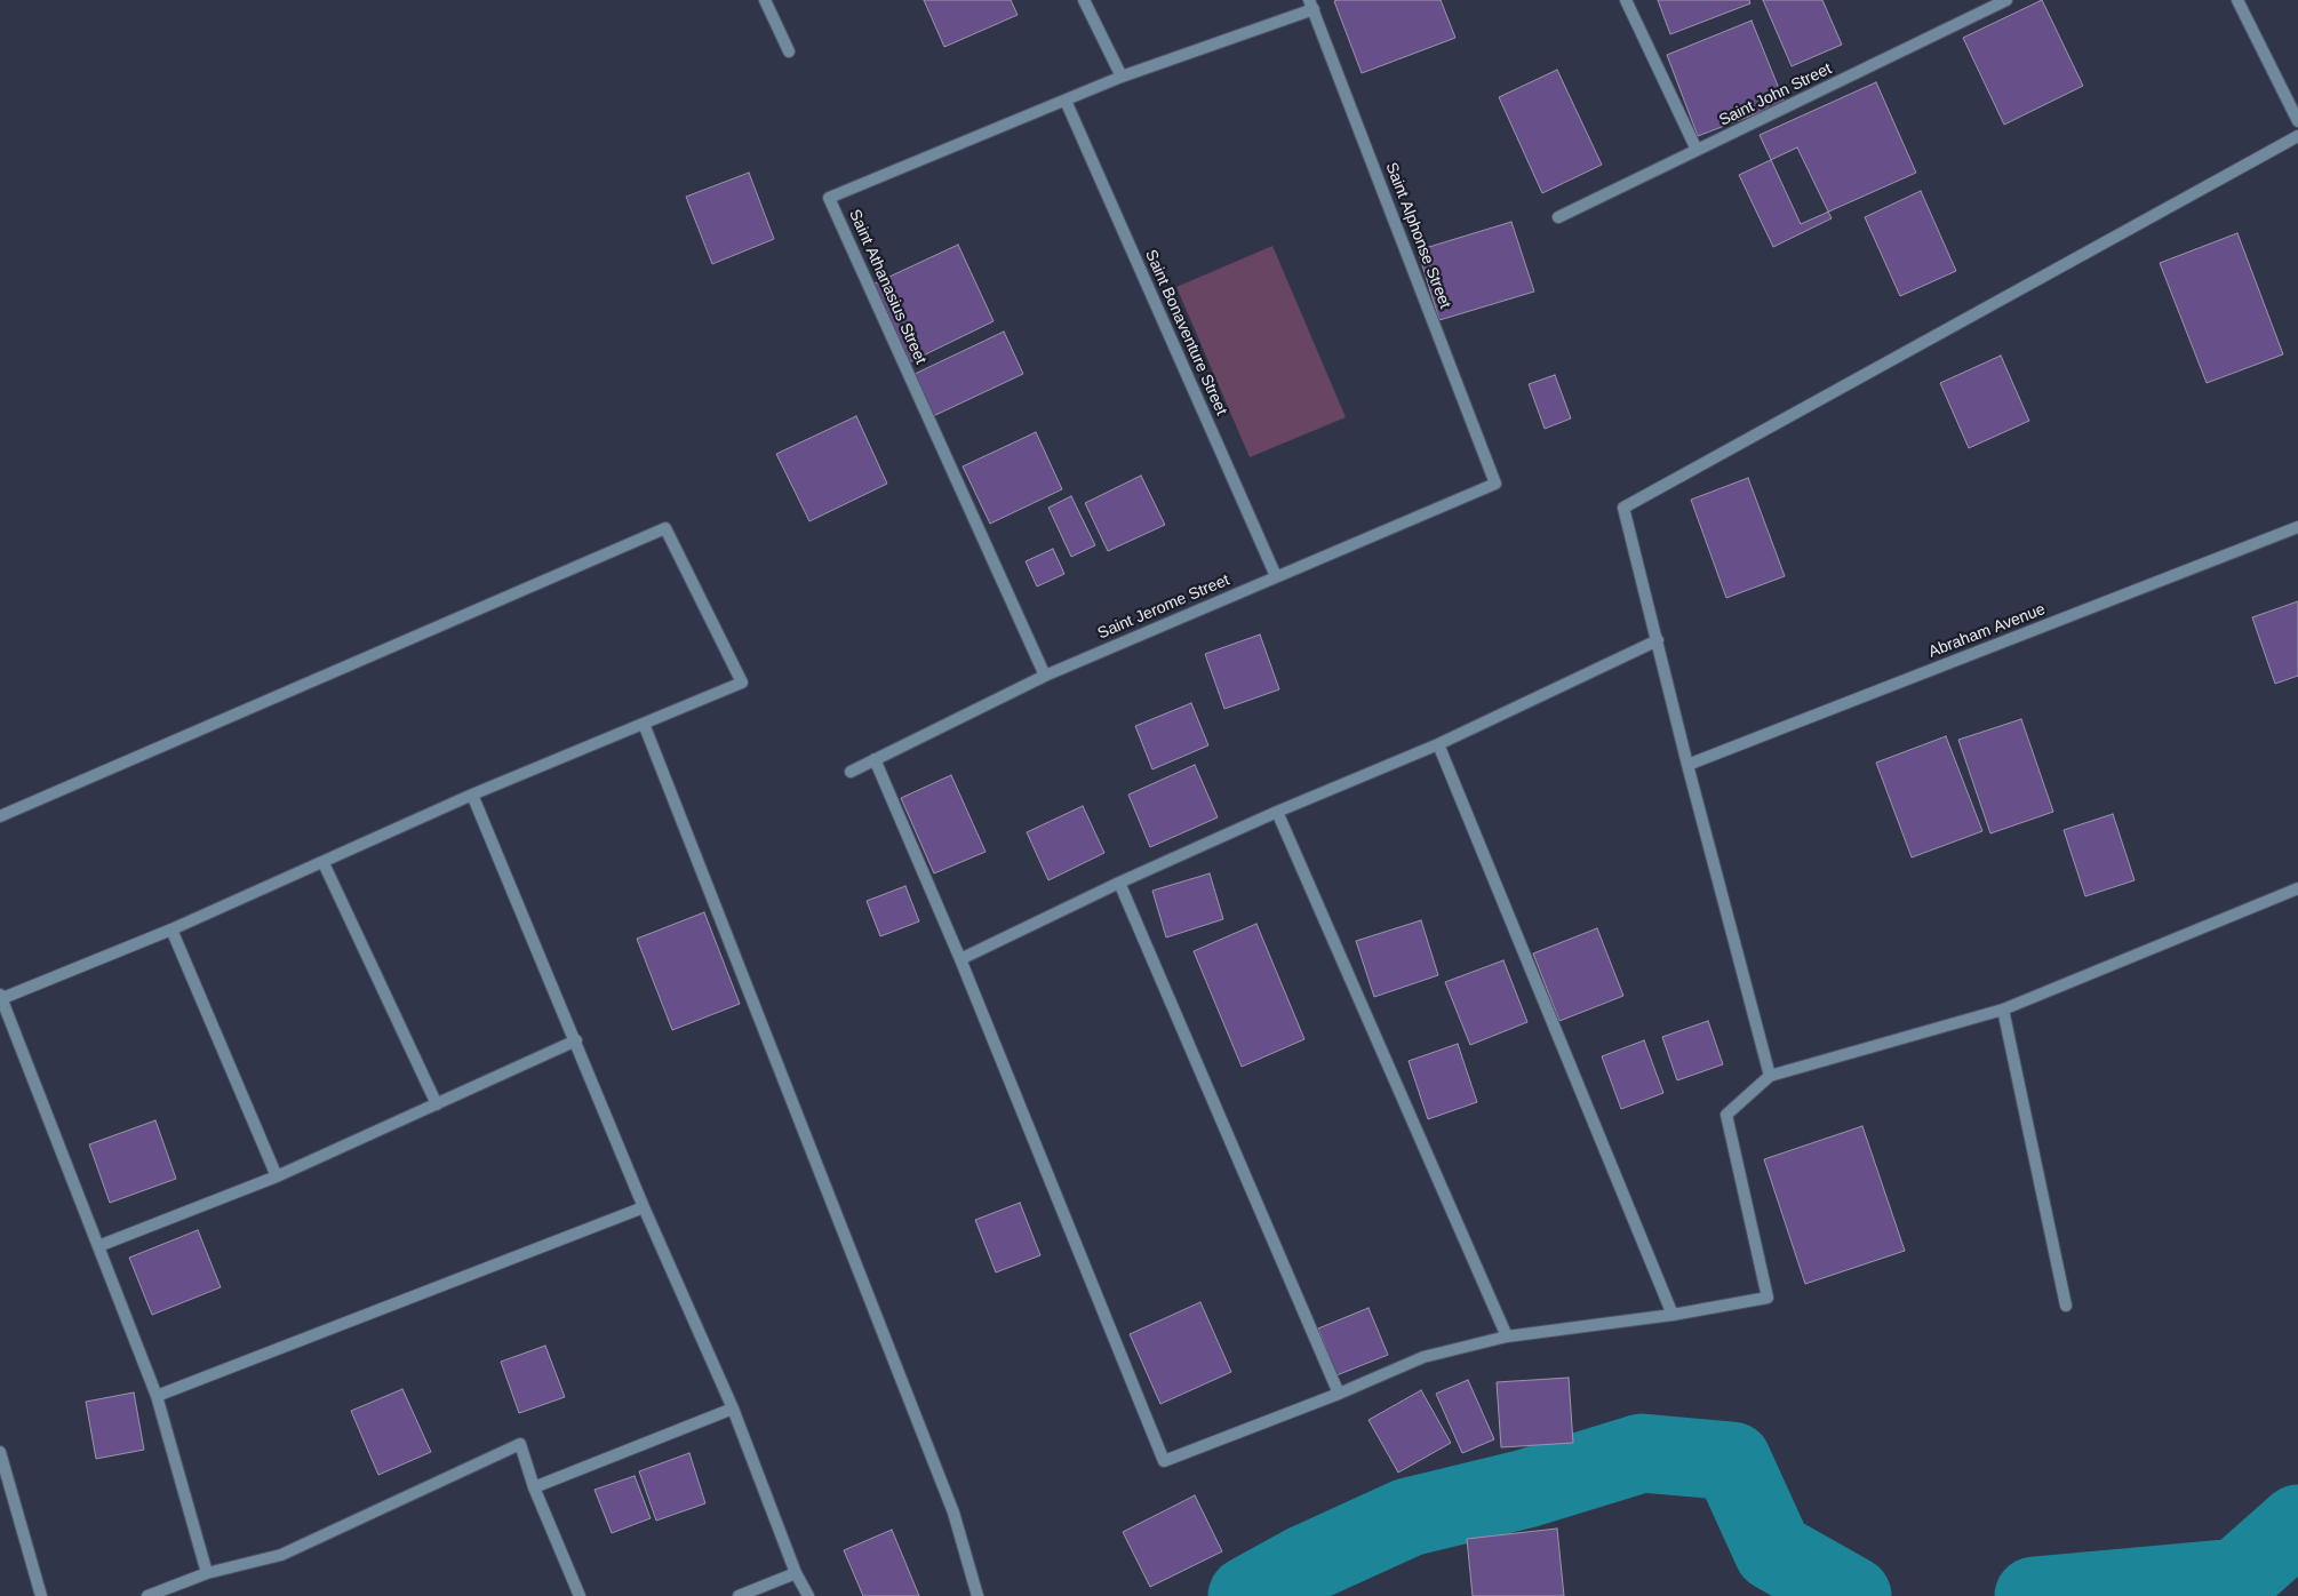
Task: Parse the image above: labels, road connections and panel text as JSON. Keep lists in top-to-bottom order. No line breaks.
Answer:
{"streets":{"street":["Saint John Street","Saint Alphonse Street","Saint Athanasius Street","Saint Bonaventure Street","Saint Jerome Street","Abraham Avenue"]},"crossings":[["Saint Alphonse Street","Saint Athanasius Street"],["Saint Alphonse Street","Saint Jerome Street"],["Saint Athanasius Street","Saint Bonaventure Street"],["Saint Athanasius Street","Saint Jerome Street"],["Saint Bonaventure Street","Saint Jerome Street"]]}
